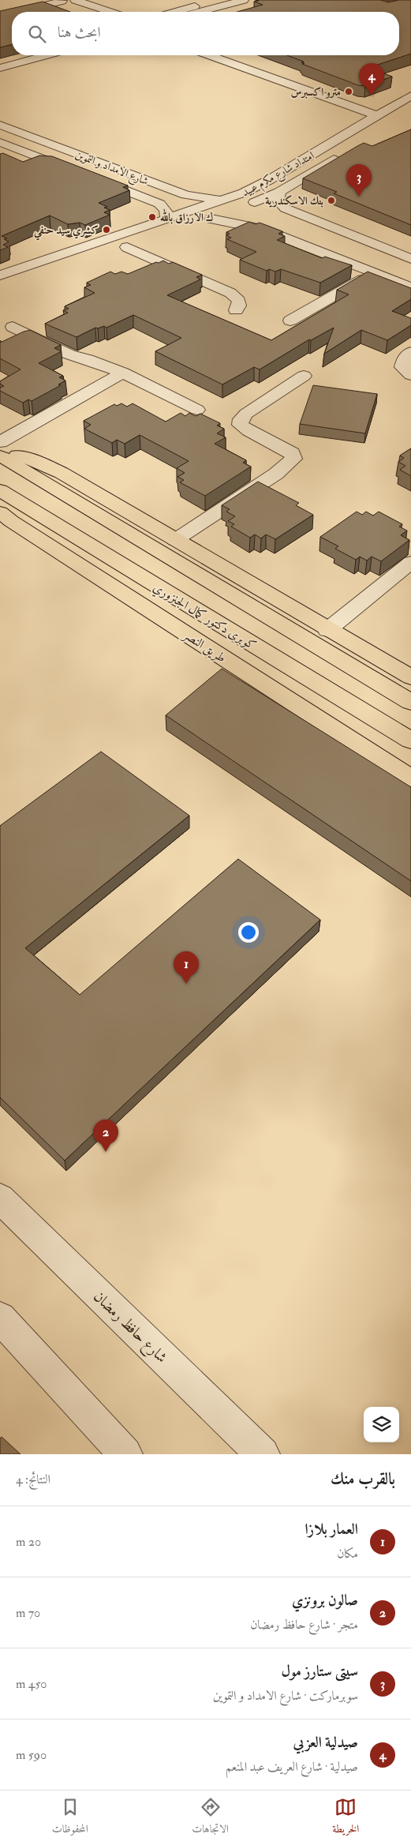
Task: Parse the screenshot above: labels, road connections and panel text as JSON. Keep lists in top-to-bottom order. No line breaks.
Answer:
{"streets":{"highway":["كوبرى دكتور كمال الجنزوري","طريق النصر"],"street":["شارع الامداد و التموين","امتداد شارع مكرم عبيد","شارع حافظ رمضان"]},"crossings":[["شارع الامداد و التموين","امتداد شارع مكرم عبيد"]],"places":["مترو اكسبرس","بنك الاسكندرية","ك الارزاق بالله","كشري سيد حنفي"],"page":{"search":"ابحث هنا","pins":["4","3","1","2"],"heading":["بالقرب منك","النتائج: 4"],"list":[{"mark":"1","name":"العمار بلازا","note":"مكان","value":"20 m"},{"mark":"2","name":"صالون برونزي","note":"متجر · شارع حافظ رمضان","value":"70 m"},{"mark":"3","name":"سيتى ستارز مول","note":"سوبرماركت · شارع الامداد و التموين","value":"450 m"},{"mark":"4","name":"صيدلية العزبي","note":"صيدلية · شارع العريف عبد المنعم","value":"590 m"}],"nav":["الخريطة","الاتجاهات","المحفوظات"]}}
